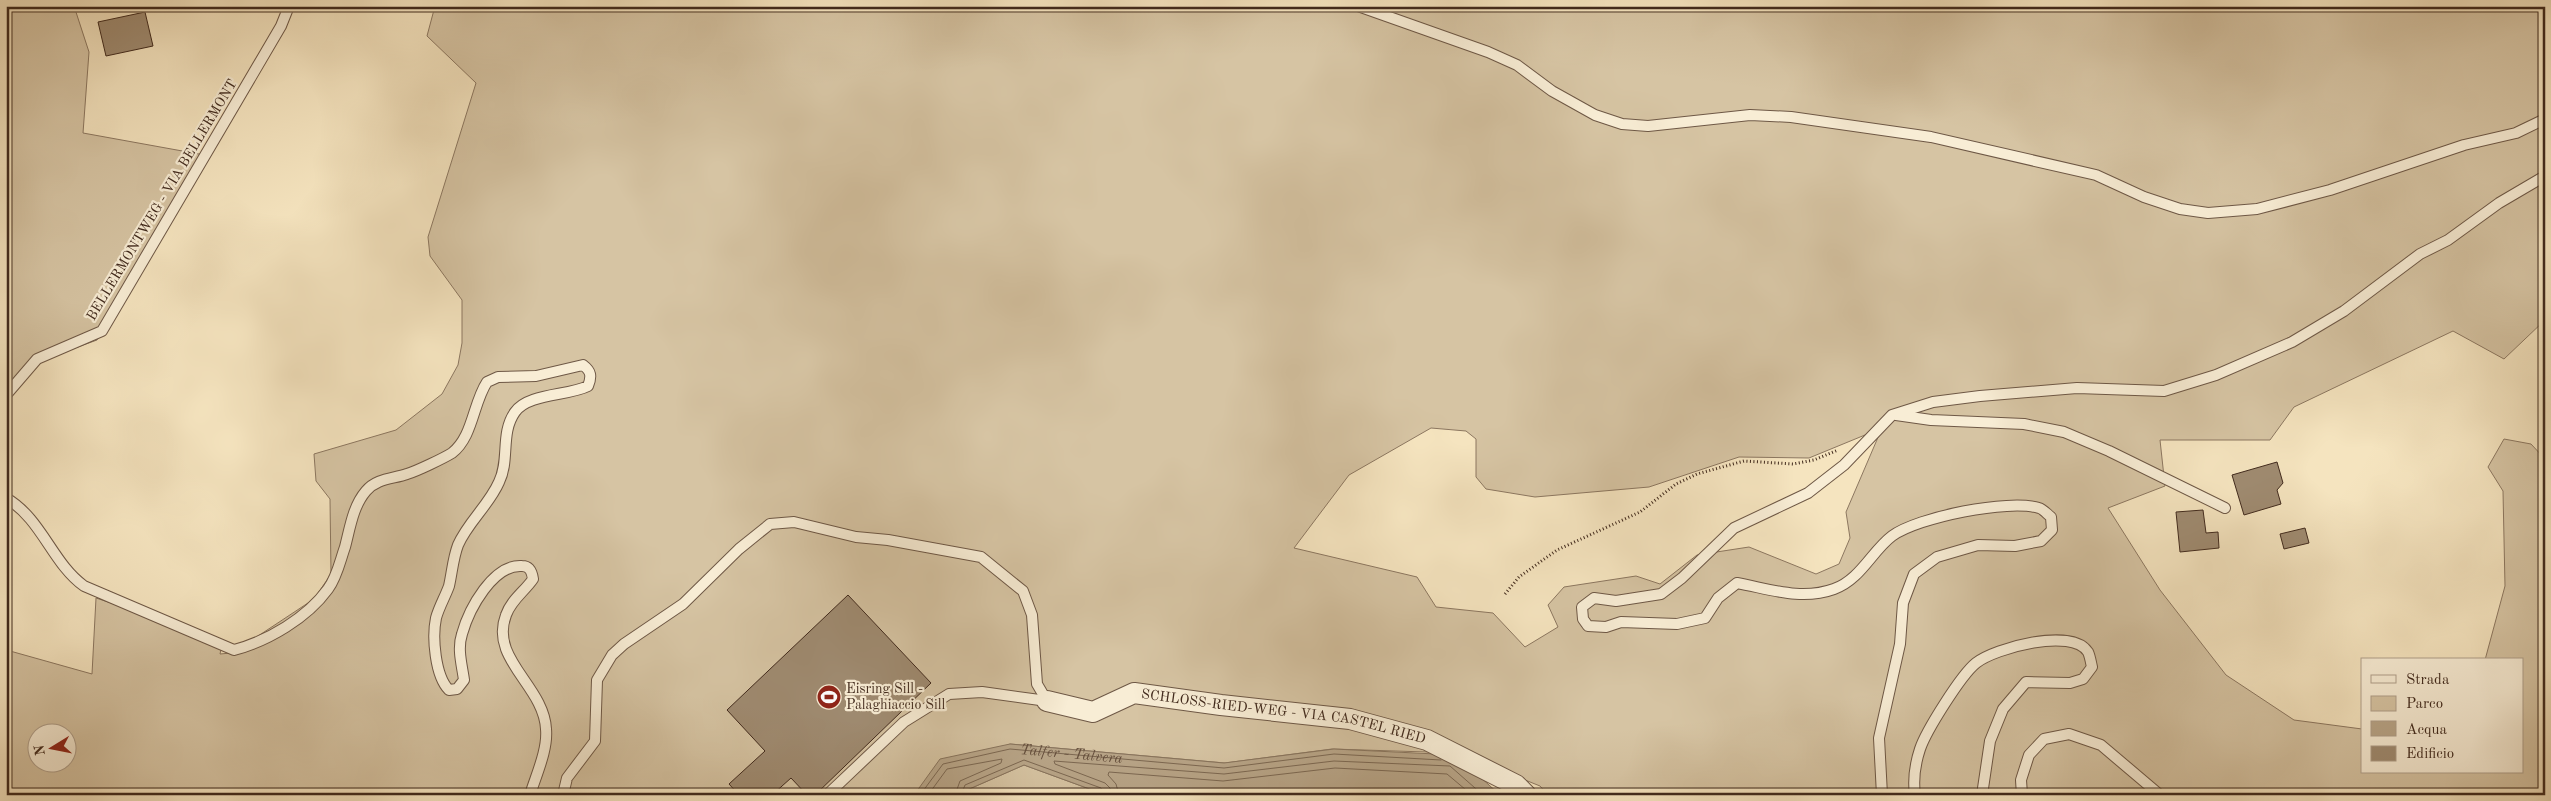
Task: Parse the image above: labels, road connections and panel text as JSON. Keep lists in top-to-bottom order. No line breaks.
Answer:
{"streets":{"street":["SCHLOSS-RIED-WEG - VIA CASTEL RIED"],"lane":["BELLERMONTWEG - VIA BELLERMONT"]},"water":["Talfer - Talvera"],"places":{"sports":["Eisring Sill - Palaghiaccio Sill"]},"legend":["Strada","Parco","Acqua","Edificio"],"north":"left"}
